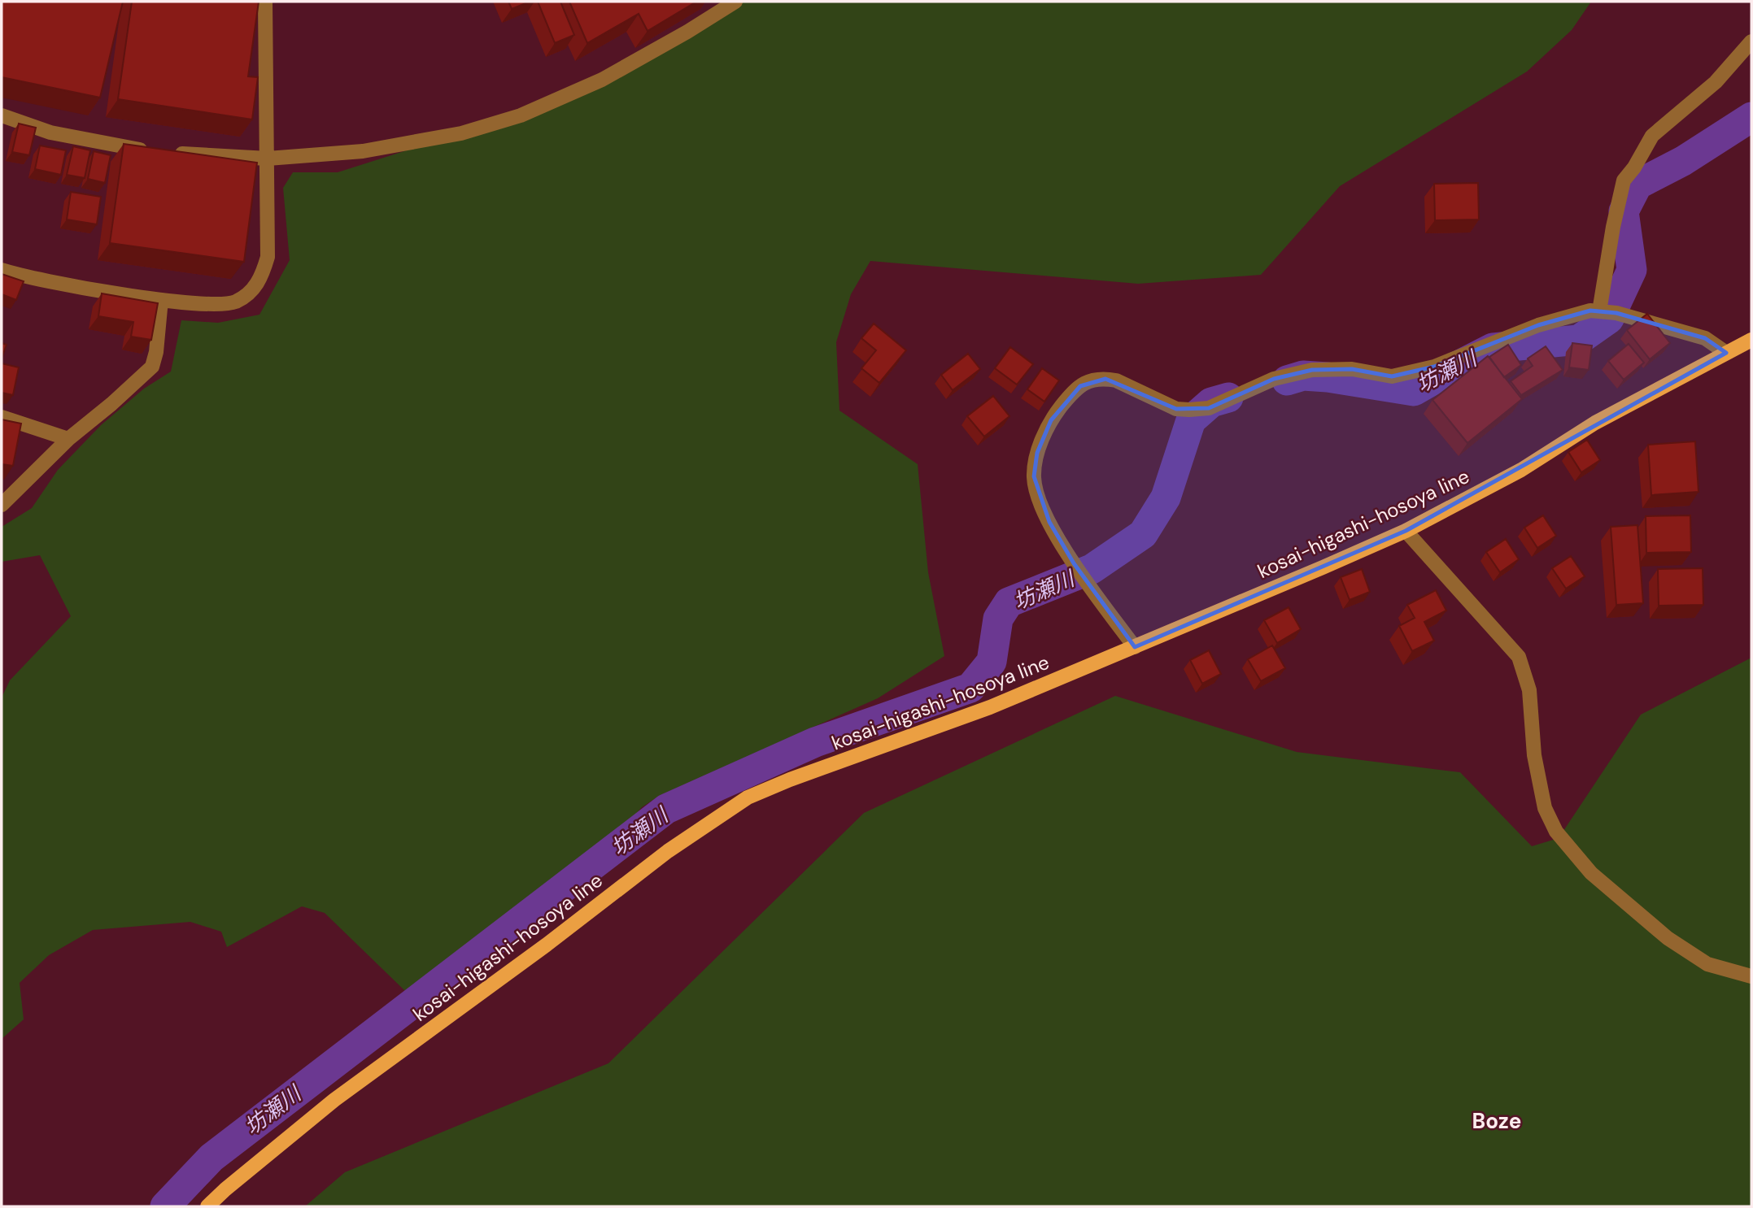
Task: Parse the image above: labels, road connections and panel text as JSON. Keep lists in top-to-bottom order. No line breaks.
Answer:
{"streets":{"main road":["kosai-higashi-hosoya line"]},"districts":["Boze"],"water":["坊瀬川"]}
